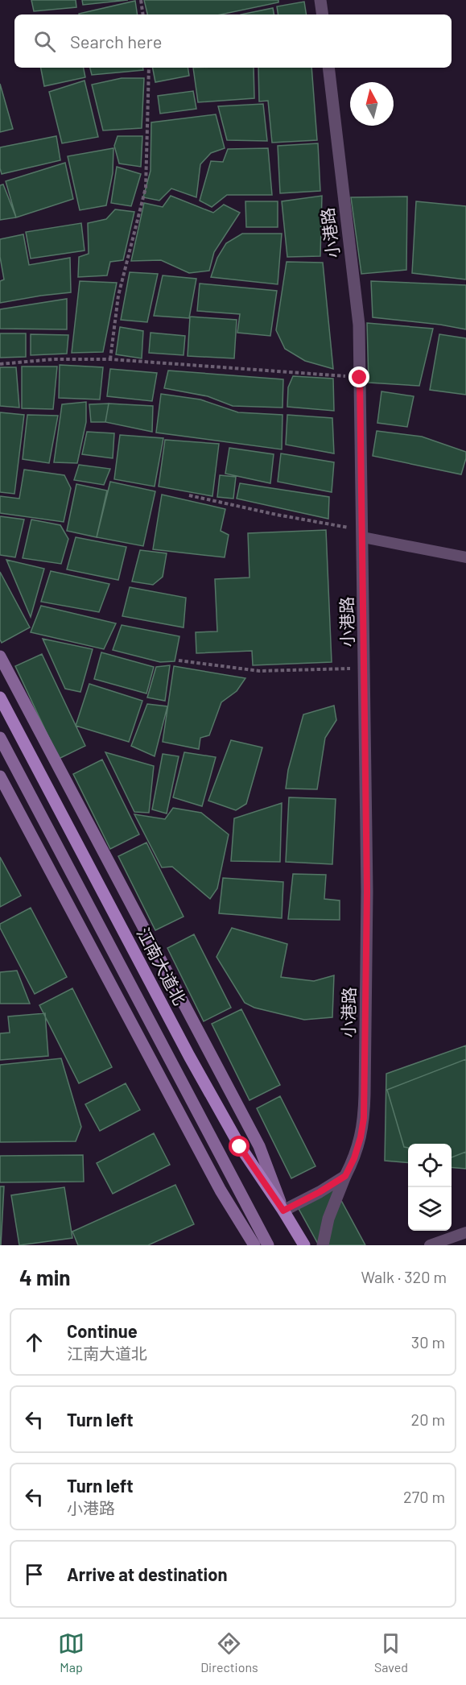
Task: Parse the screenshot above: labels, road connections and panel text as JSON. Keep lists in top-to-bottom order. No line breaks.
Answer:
{"streets":{"main road":["江南大道北"],"street":["小港路"]},"north":"top","page":{"search":"Search here","heading":["4 min","Walk · 320 m"],"list":[["Continue","江南大道北","30 m"],["Turn left","20 m"],["Turn left","小港路","270 m"],"Arrive at destination"],"nav":["Map","Directions","Saved"]}}
